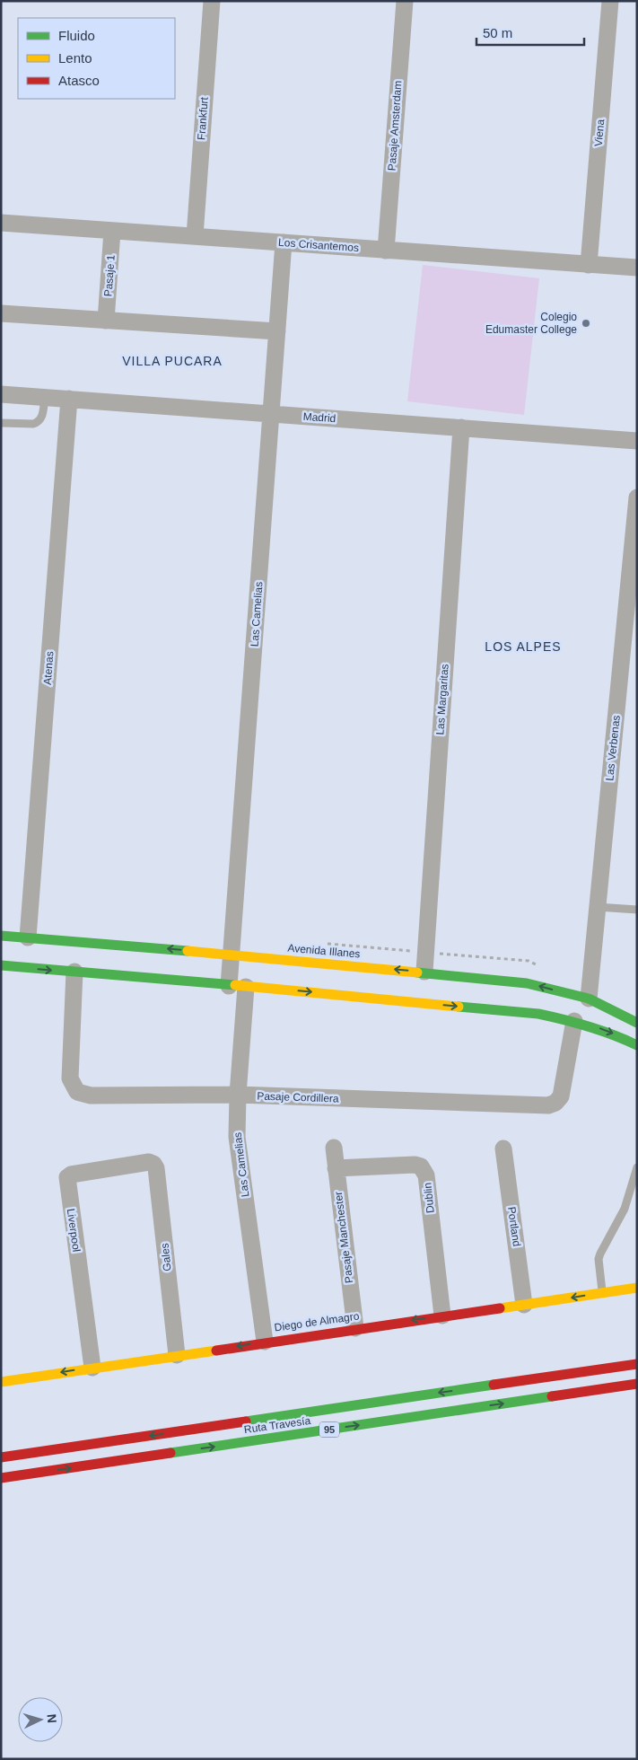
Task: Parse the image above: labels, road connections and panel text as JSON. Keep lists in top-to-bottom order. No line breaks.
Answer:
{"streets":{"main road":["Avenida Illanes","Diego de Almagro","Ruta Travesía","95"],"street":["Frankfurt","Pasaje Amsterdam","Viena","Los Crisantemos","Pasaje 1","Madrid","Las Camelias","Atenas","Las Margaritas","Las Verbenas","Pasaje Cordillera","Dublin","Portland","Liverpool","Pasaje Manchester","Gales"]},"crossings":[["Frankfurt","Los Crisantemos"],["Pasaje Amsterdam","Los Crisantemos"],["Viena","Los Crisantemos"],["Los Crisantemos","Pasaje 1"],["Los Crisantemos","Las Camelias"],["Madrid","Las Camelias"],["Madrid","Atenas"],["Madrid","Las Margaritas"],["Las Camelias","Avenida Illanes"],["Las Camelias","Pasaje Cordillera"],["Las Camelias","Diego de Almagro"],["Atenas","Avenida Illanes"],["Las Margaritas","Avenida Illanes"],["Las Verbenas","Avenida Illanes"],["Dublin","Pasaje Manchester"],["Dublin","Diego de Almagro"],["Portland","Diego de Almagro"],["Liverpool","Gales"],["Liverpool","Diego de Almagro"],["Pasaje Manchester","Diego de Almagro"],["Gales","Diego de Almagro"]],"one_way":["Diego de Almagro"],"districts":["VILLA PUCARA","LOS ALPES"],"places":["Colegio Edumaster College"],"legend":["Fluido","Lento","Atasco"],"scale_bar":"50 m","north":"right"}
